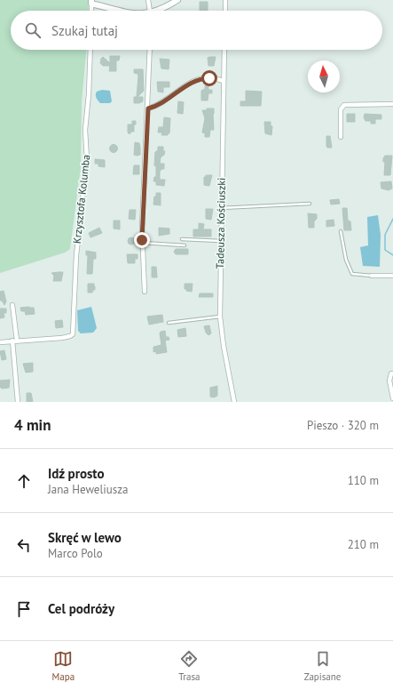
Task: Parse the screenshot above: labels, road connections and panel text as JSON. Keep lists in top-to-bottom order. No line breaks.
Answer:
{"streets":{"street":["Krzysztofa Kolumba","Tadeusza Kościuszki"]},"north":"top","page":{"search":"Szukaj tutaj","heading":["4 min","Pieszo · 320 m"],"list":[["Idź prosto","Jana Heweliusza","110 m"],["Skręć w lewo","Marco Polo","210 m"],"Cel podróży"],"nav":["Mapa","Trasa","Zapisane"]}}
